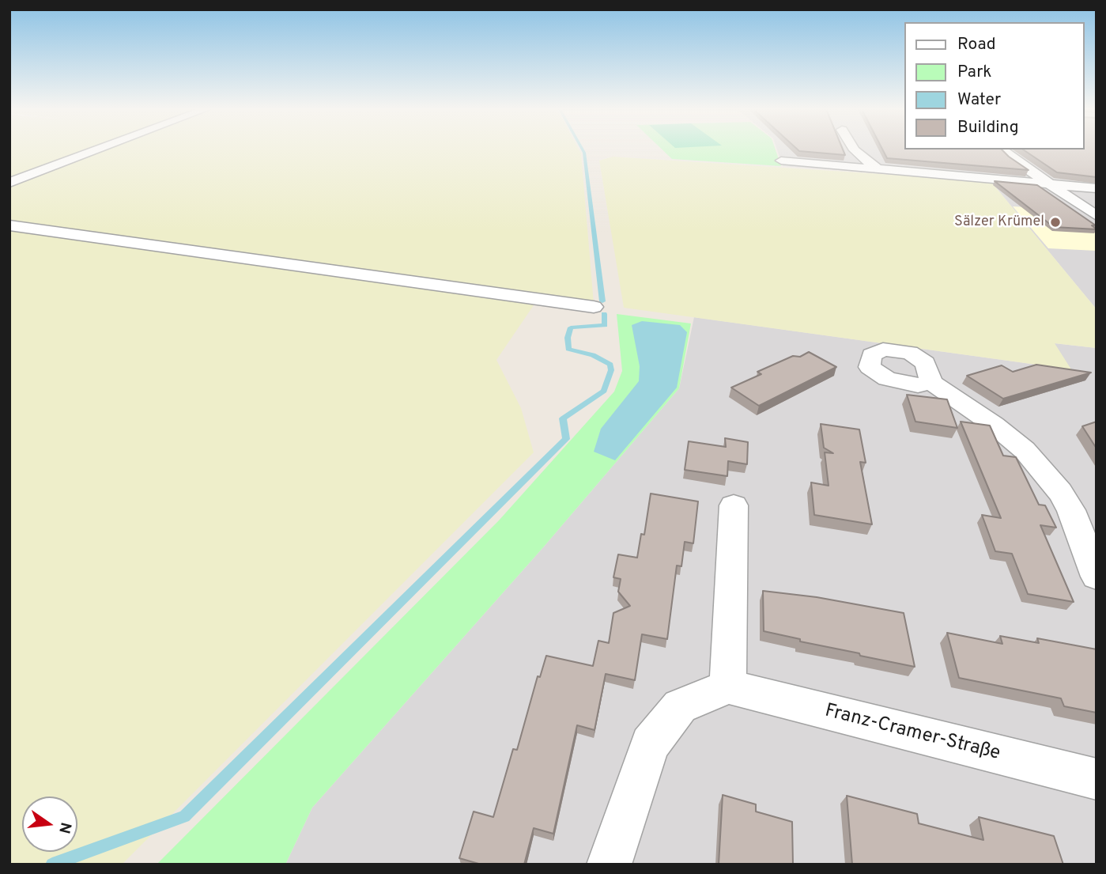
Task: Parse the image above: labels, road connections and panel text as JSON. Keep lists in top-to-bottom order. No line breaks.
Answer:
{"streets":{"street":["Franz-Cramer-Straße"]},"places":["Sälzer Krümel"],"legend":["Road","Park","Water","Building"],"north":"right"}
